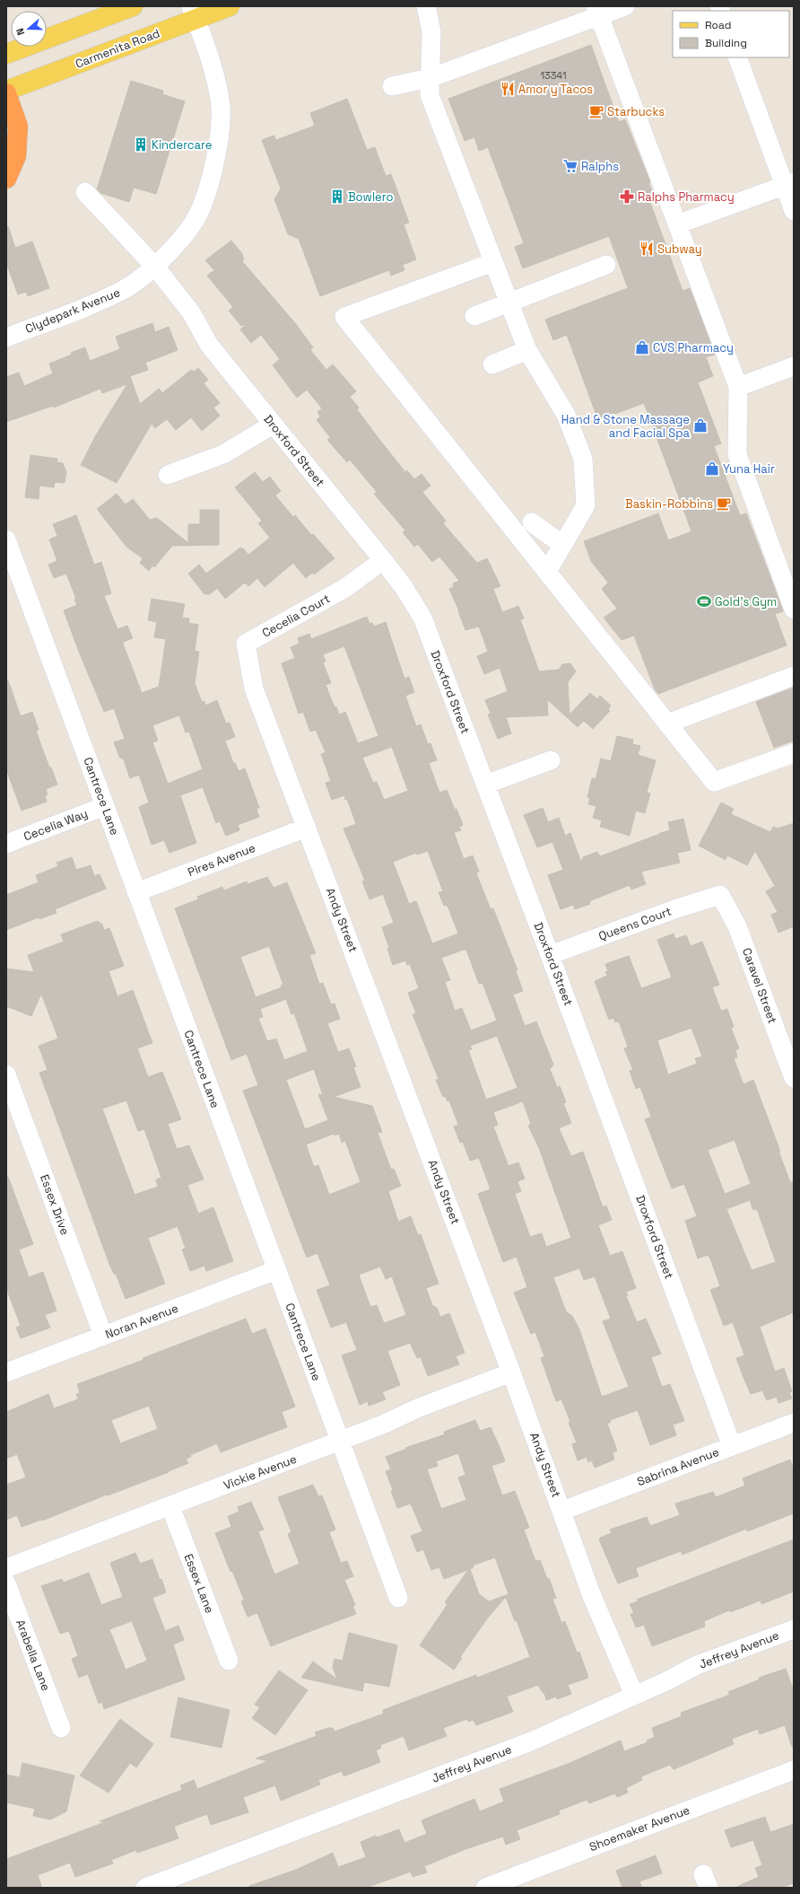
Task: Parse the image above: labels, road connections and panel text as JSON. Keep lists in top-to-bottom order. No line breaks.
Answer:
{"streets":{"main road":["Carmenita Road"],"street":["Clydepark Avenue","Droxford Street","Cecelia Court","Cantrece Lane","Cecelia Way","Pires Avenue","Andy Street","Queens Court","Caravel Street","Essex Drive","Noran Avenue","Sabrina Avenue","Vickie Avenue","Essex Lane","Jeffrey Avenue","Arabella Lane","Shoemaker Avenue"]},"crossings":[["Clydepark Avenue","Droxford Street"],["Droxford Street","Cecelia Court"],["Droxford Street","Queens Court"],["Droxford Street","Sabrina Avenue"],["Cecelia Court","Andy Street"],["Cantrece Lane","Cecelia Way"],["Cantrece Lane","Pires Avenue"],["Cantrece Lane","Noran Avenue"],["Cantrece Lane","Vickie Avenue"],["Pires Avenue","Andy Street"],["Andy Street","Sabrina Avenue"],["Andy Street","Vickie Avenue"],["Andy Street","Jeffrey Avenue"],["Queens Court","Caravel Street"],["Essex Drive","Noran Avenue"],["Vickie Avenue","Essex Lane"]],"places":{"restaurant":["Amor y Tacos","Subway"],"cafe":["Starbucks","Baskin-Robbins"],"building":["Kindercare","Bowlero"],"supermarket":["Ralphs"],"pharmacy":["Ralphs Pharmacy"],"shop":["CVS Pharmacy","Hand & Stone Massage and Facial Spa","Yuna Hair"],"sports":["Gold's Gym"]},"house_numbers":["13341"],"legend":["Road","Building"],"north":"left"}
